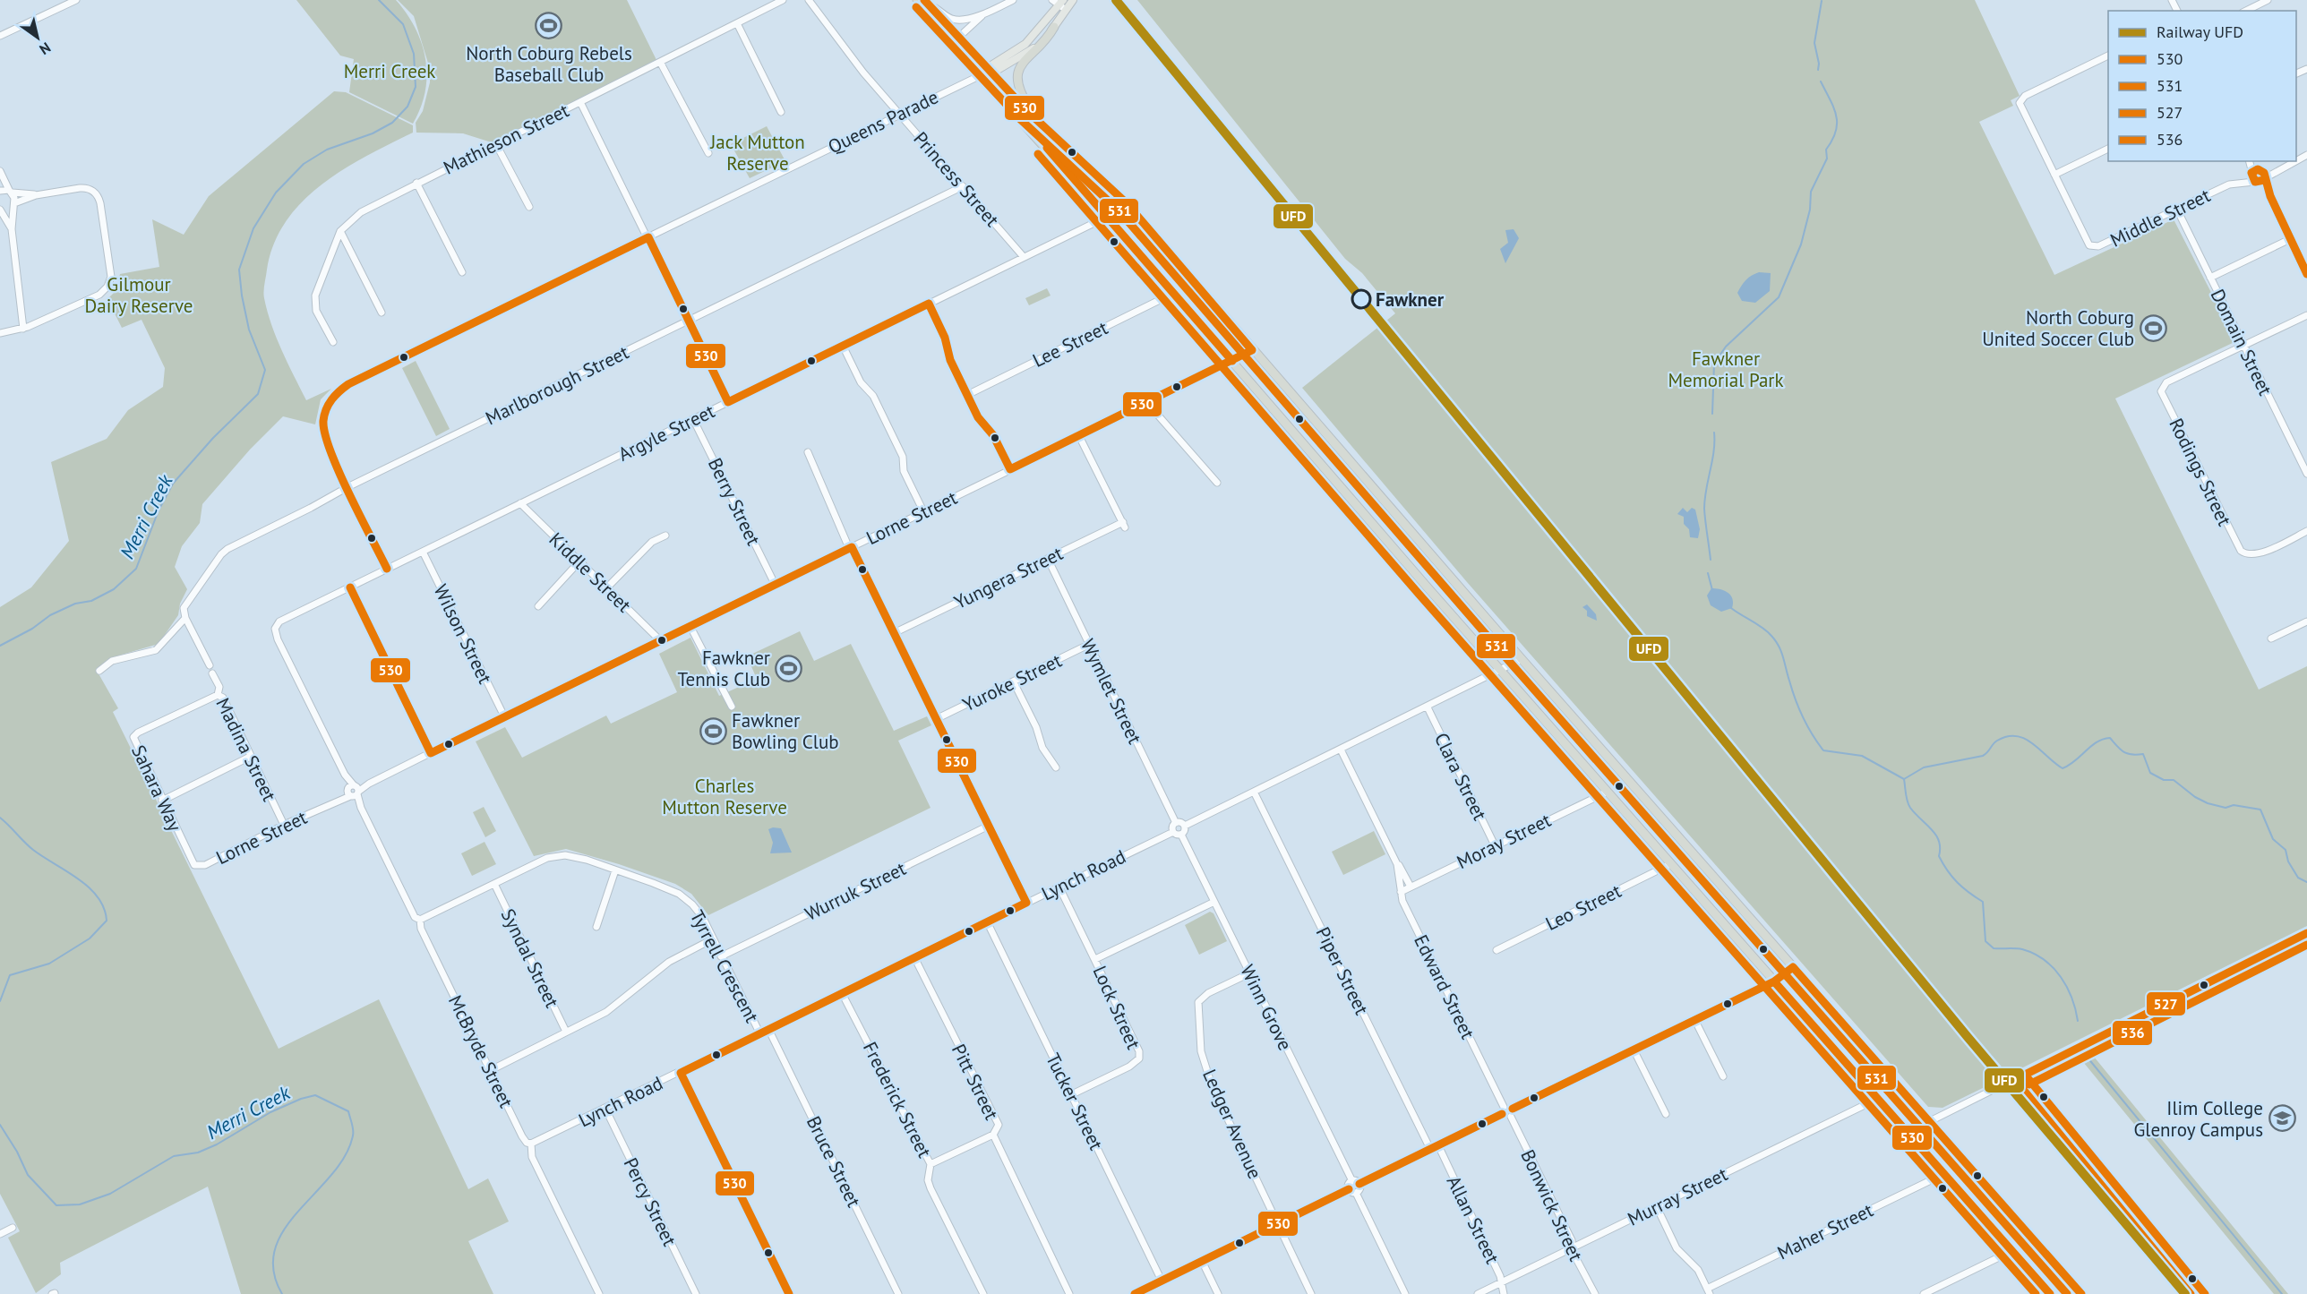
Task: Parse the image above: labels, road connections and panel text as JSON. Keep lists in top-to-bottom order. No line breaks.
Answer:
{"streets":{"street":["Queens Parade","Mathieson Street","Princess Street","Middle Street","Domain Street","Lee Street","Marlborough Street","Argyle Street","Rodings Street","Berry Street","Lorne Street","Kiddle Street","Yungera Street","Wilson Street","Yuroke Street","Wymlet Street","Madina Street","Clara Street","Sahara Way","Moray Street","Lynch Road","Wurruk Street","Leo Street","Syndal Street","Tyrrell Crescent","Piper Street","Edward Street","Lock Street","Winn Grove","McBryde Street","Pitt Street","Frederick Street","Tucker Street","Ledger Avenue","Bruce Street","Murray Street","Percy Street","Bonwick Street","Allan Street","Maher Street"]},"crossings":[["Queens Parade","Princess Street"],["Queens Parade","Marlborough Street"],["Princess Street","Marlborough Street"],["Princess Street","Argyle Street"],["Middle Street","Domain Street"],["Domain Street","Rodings Street"],["Argyle Street","Berry Street"],["Argyle Street","Kiddle Street"],["Argyle Street","Wilson Street"],["Argyle Street","McBryde Street"],["Berry Street","Lorne Street"],["Lorne Street","Kiddle Street"],["Lorne Street","Yungera Street"],["Lorne Street","Wilson Street"],["Lorne Street","Madina Street"],["Lorne Street","Sahara Way"],["Lorne Street","McBryde Street"],["Yungera Street","Wymlet Street"],["Yuroke Street","Wymlet Street"],["Wymlet Street","Lynch Road"],["Wymlet Street","Winn Grove"],["Madina Street","Sahara Way"],["Clara Street","Moray Street"],["Moray Street","Edward Street"],["Lynch Road","Tyrrell Crescent"],["Lynch Road","Lock Street"],["Lynch Road","Winn Grove"],["Lynch Road","McBryde Street"],["Lynch Road","Pitt Street"],["Lynch Road","Frederick Street"],["Lynch Road","Tucker Street"],["Lynch Road","Bruce Street"],["Lynch Road","Percy Street"],["Wurruk Street","Tyrrell Crescent"],["Syndal Street","Tyrrell Crescent"],["Tyrrell Crescent","McBryde Street"],["Lock Street","Tucker Street"],["Winn Grove","Ledger Avenue"],["Murray Street","Bonwick Street"],["Murray Street","Allan Street"]],"water":["Merri Creek"],"parks":["Merri Creek","Jack Mutton Reserve","Gilmour Dairy Reserve","Fawkner Memorial Park","Charles Mutton Reserve"],"places":{"sports":["North Coburg Rebels Baseball Club","North Coburg United Soccer Club","Fawkner Tennis Club","Fawkner Bowling Club"],"other":["Fawkner"],"school or university":["Ilim College Glenroy Campus"]},"lines":["rail line UFD","transit line 530","transit line 531","transit line 527","transit line 536"],"legend":["Railway UFD","530","531","527","536"],"north":"bottom right"}
